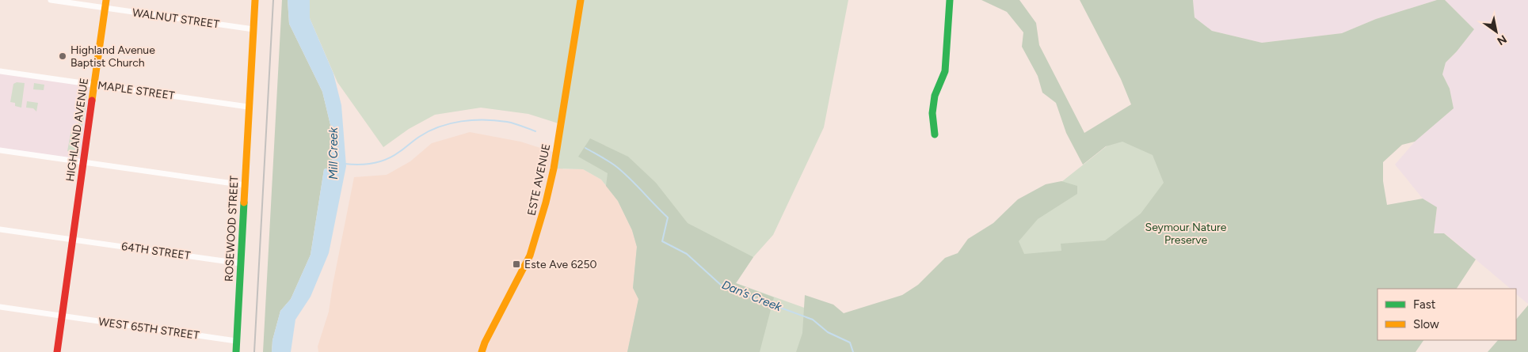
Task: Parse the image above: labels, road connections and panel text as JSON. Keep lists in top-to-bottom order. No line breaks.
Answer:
{"streets":{"street":["WALNUT STREET","MAPLE STREET","HIGHLAND AVENUE","ESTE AVENUE","ROSEWOOD STREET","64TH STREET","WEST 65TH STREET"]},"crossings":[["WALNUT STREET","HIGHLAND AVENUE"],["WALNUT STREET","ROSEWOOD STREET"],["MAPLE STREET","HIGHLAND AVENUE"],["MAPLE STREET","ROSEWOOD STREET"],["HIGHLAND AVENUE","64TH STREET"],["HIGHLAND AVENUE","WEST 65TH STREET"],["ROSEWOOD STREET","64TH STREET"],["ROSEWOOD STREET","WEST 65TH STREET"]],"water":["Mill Creek","Dan’s Creek"],"parks":["Seymour Nature Preserve"],"places":{"other":["Highland Avenue Baptist Church"],"transit":["Este Ave 6250"]},"legend":["Fast","Slow"],"north":"bottom right"}
